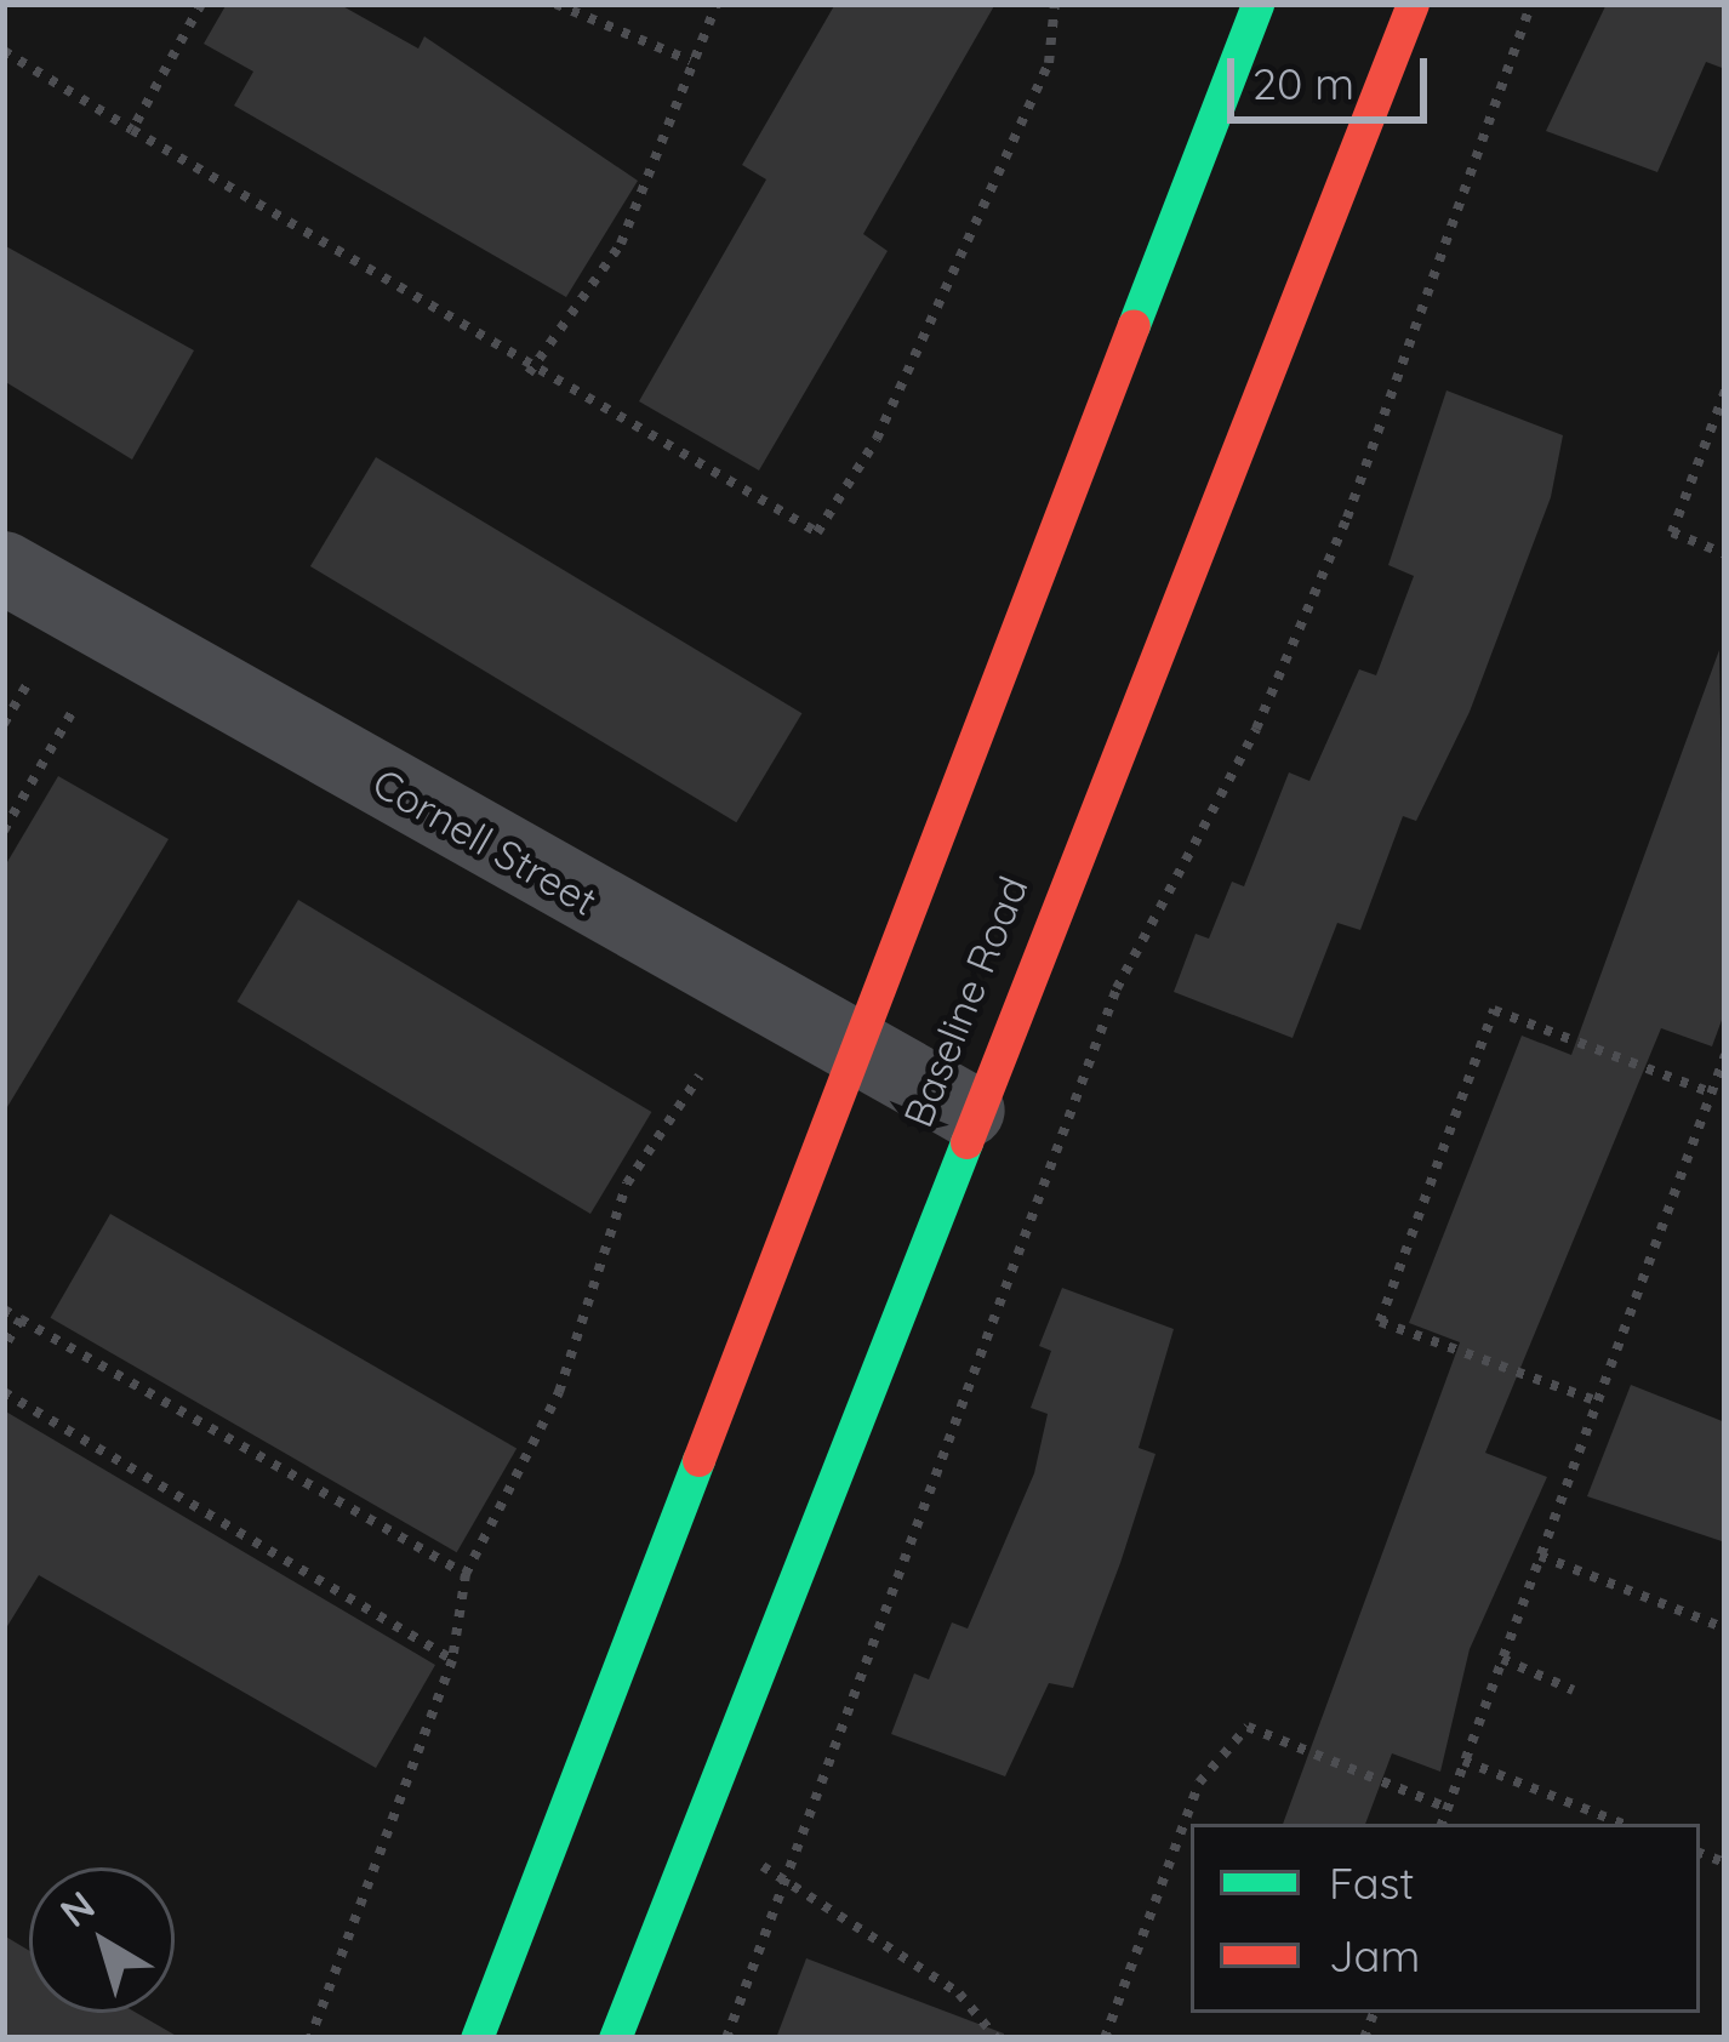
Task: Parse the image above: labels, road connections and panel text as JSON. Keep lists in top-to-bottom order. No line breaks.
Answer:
{"streets":{"main road":["Baseline Road"],"street":["Cornell Street"]},"crossings":[["Cornell Street","Baseline Road"]],"legend":["Fast","Jam"],"scale_bar":"20 m","north":"top left"}
